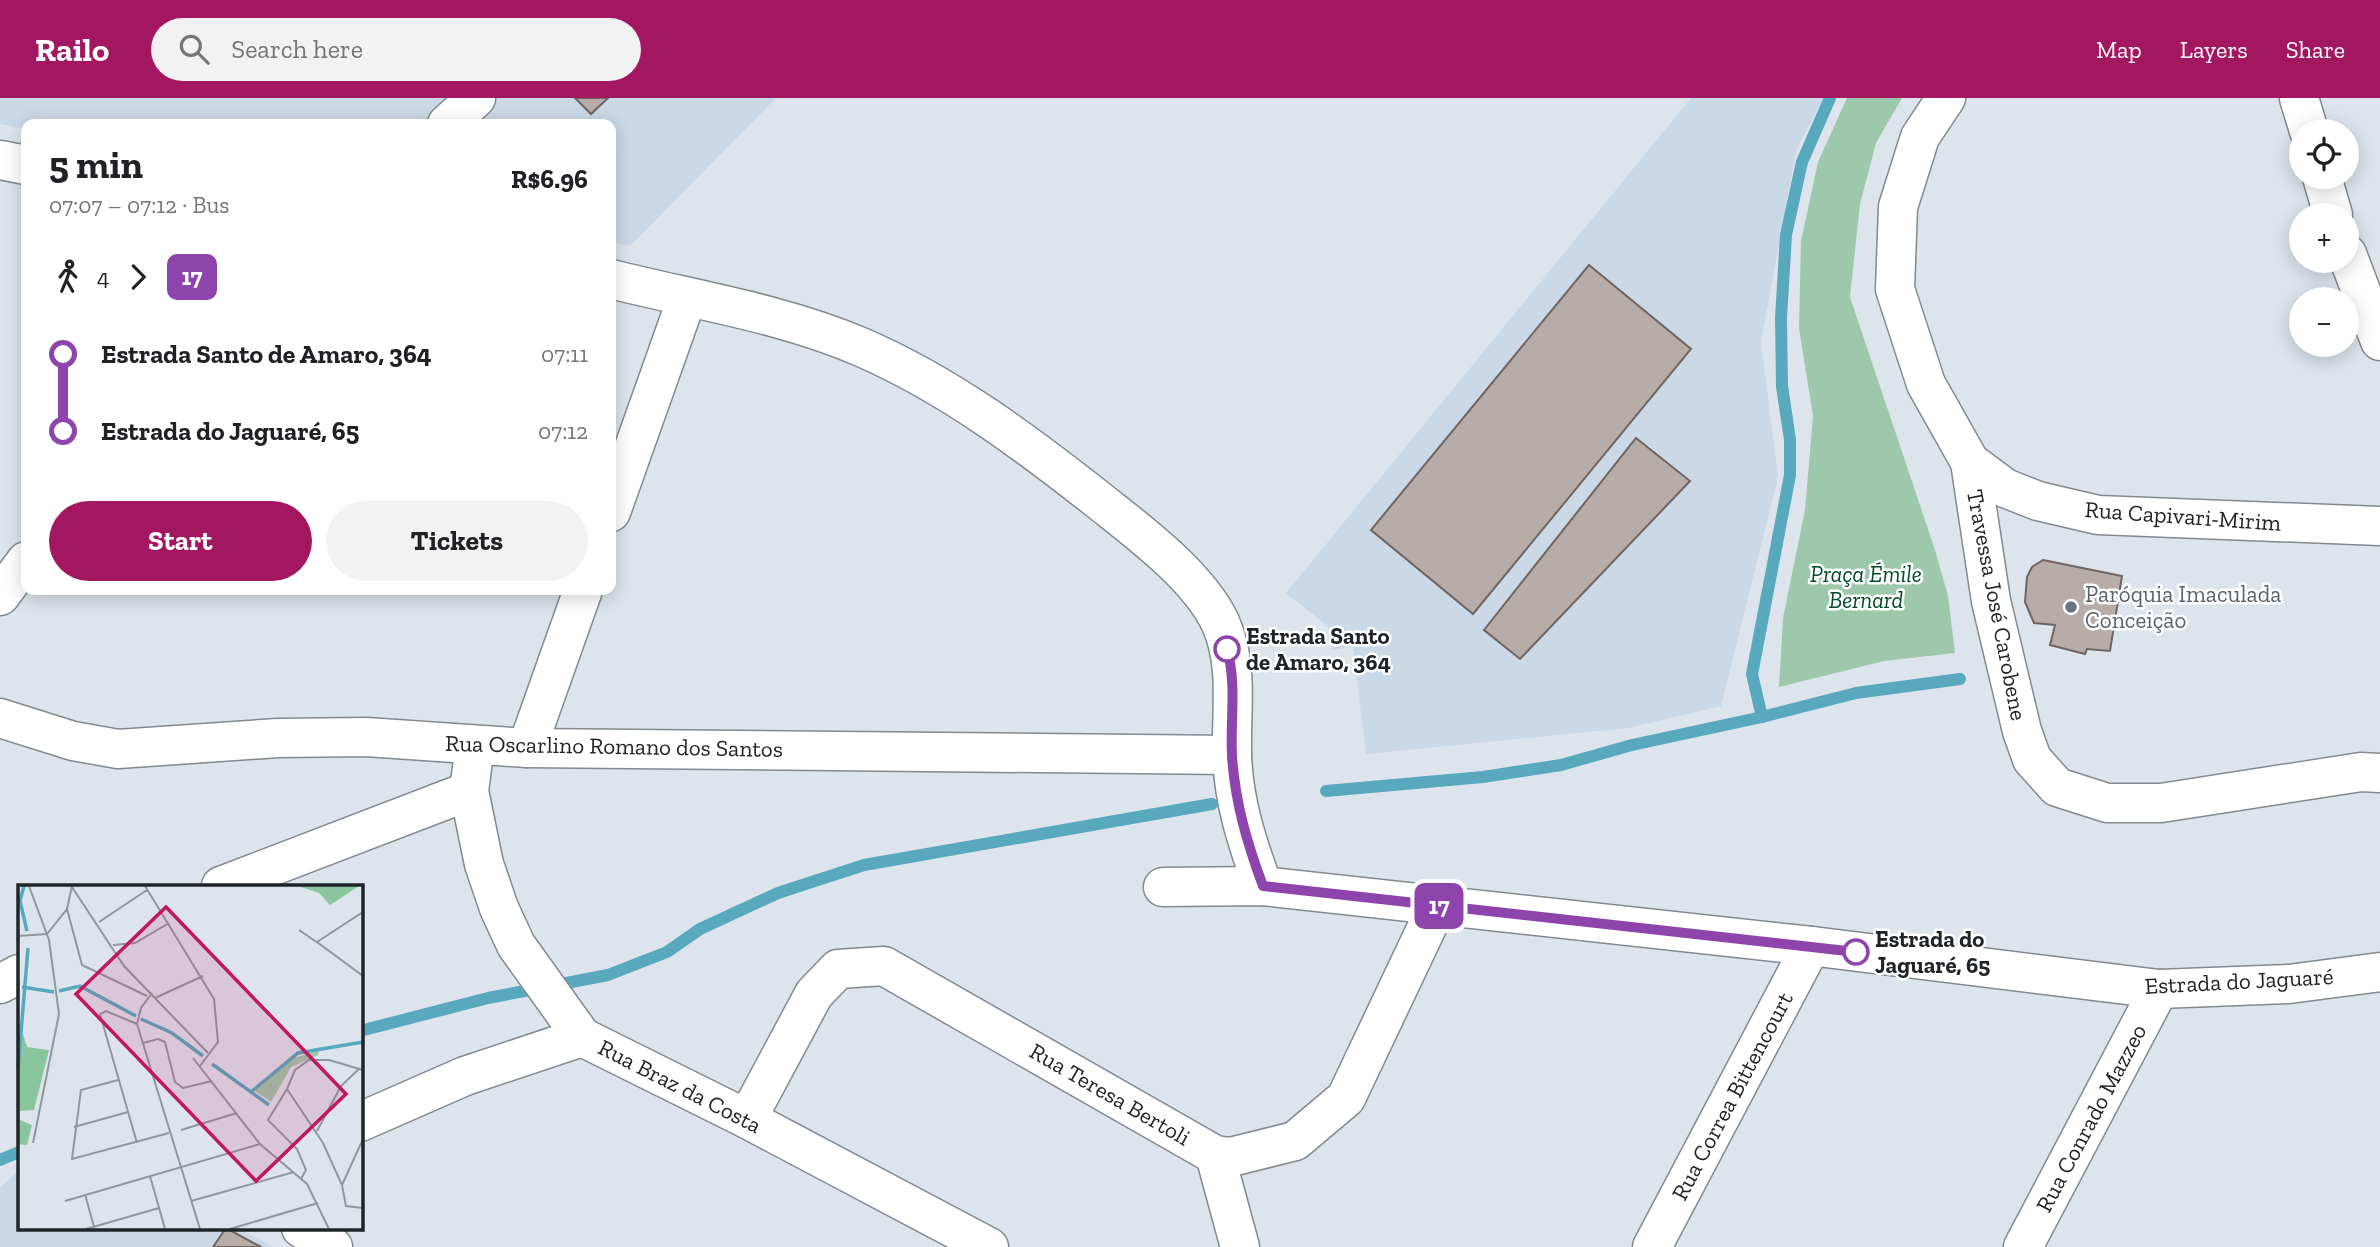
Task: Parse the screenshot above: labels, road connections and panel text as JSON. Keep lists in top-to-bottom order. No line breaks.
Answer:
{"streets":{"street":["Rua Capivari-Mirim","Travessa José Carobene","Rua Oscarlino Romano dos Santos","Estrada do Jaguaré","Rua Braz da Costa","Rua Teresa Bertoli","Rua Correa Bittencourt","Rua Conrado Mazzeo"]},"crossings":[["Rua Capivari-Mirim","Travessa José Carobene"],["Rua Oscarlino Romano dos Santos","Rua Braz da Costa"],["Estrada do Jaguaré","Rua Teresa Bertoli"],["Estrada do Jaguaré","Rua Correa Bittencourt"],["Estrada do Jaguaré","Rua Conrado Mazzeo"],["Rua Braz da Costa","Rua Teresa Bertoli"]],"parks":["Praça Émile Bernard"],"places":["Paróquia Imaculada Conceição","Estrada Santo de Amaro, 364","Estrada do Jaguaré, 65"],"lines":["bus line 17"],"page":{"header":"Railo","search":"Search here","nav":["Map","Layers","Share"],"on_map":"17","map_buttons":["+","−"],"heading":["5 min","07:07 – 07:12 · Bus","R$6.96"],"legs":["4","17"],"list":[{"name":"Estrada Santo de Amaro, 364","value":"07:11"},{"name":"Estrada do Jaguaré, 65","value":"07:12"}],"buttons":["Start","Tickets"]}}
